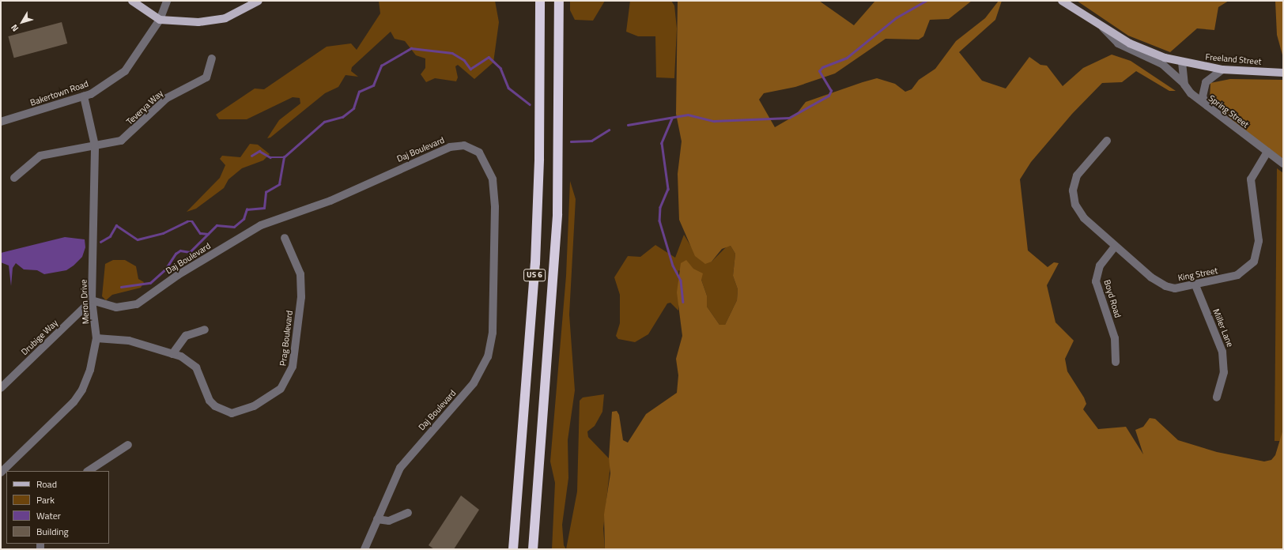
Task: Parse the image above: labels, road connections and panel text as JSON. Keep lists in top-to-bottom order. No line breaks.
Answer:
{"streets":{"highway":["US 6"],"main road":["Freeland Street"],"street":["Bakertown Road","Teverya Way","Spring Street","Daj Boulevard","King Street","Boyd Road","Meron Drive","Miller Lane","Drubige Way","Prag Boulevard"]},"crossings":[["Bakertown Road","Meron Drive"],["Teverya Way","Meron Drive"],["Spring Street","King Street"],["Daj Boulevard","Meron Drive"],["Daj Boulevard","Drubige Way"],["King Street","Boyd Road"],["King Street","Miller Lane"],["Meron Drive","Drubige Way"],["Meron Drive","Prag Boulevard"]],"legend":["Road","Park","Water","Building"],"north":"bottom left"}
